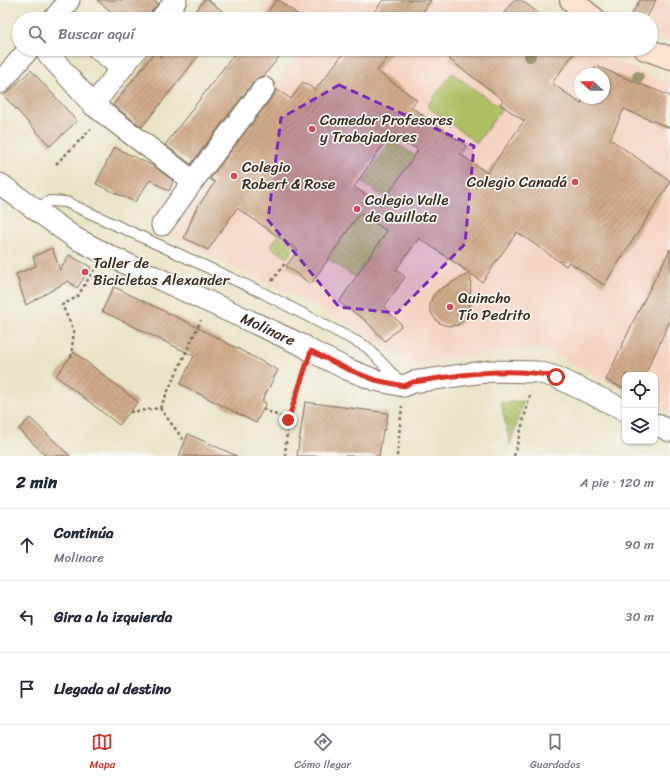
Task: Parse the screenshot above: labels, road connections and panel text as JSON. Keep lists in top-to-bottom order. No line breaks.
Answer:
{"streets":{"street":["Molinare"]},"places":["Comedor Profesores y Trabajadores","Colegio Robert & Rose","Colegio Canadá","Colegio Valle de Quillota","Taller de Bicicletas Alexander","Quincho Tío Pedrito"],"north":"left","page":{"search":"Buscar aquí","heading":["2 min","A pie · 120 m"],"list":[["Continúa","Molinare","90 m"],["Gira a la izquierda","30 m"],"Llegada al destino"],"nav":["Mapa","Cómo llegar","Guardados"]}}
